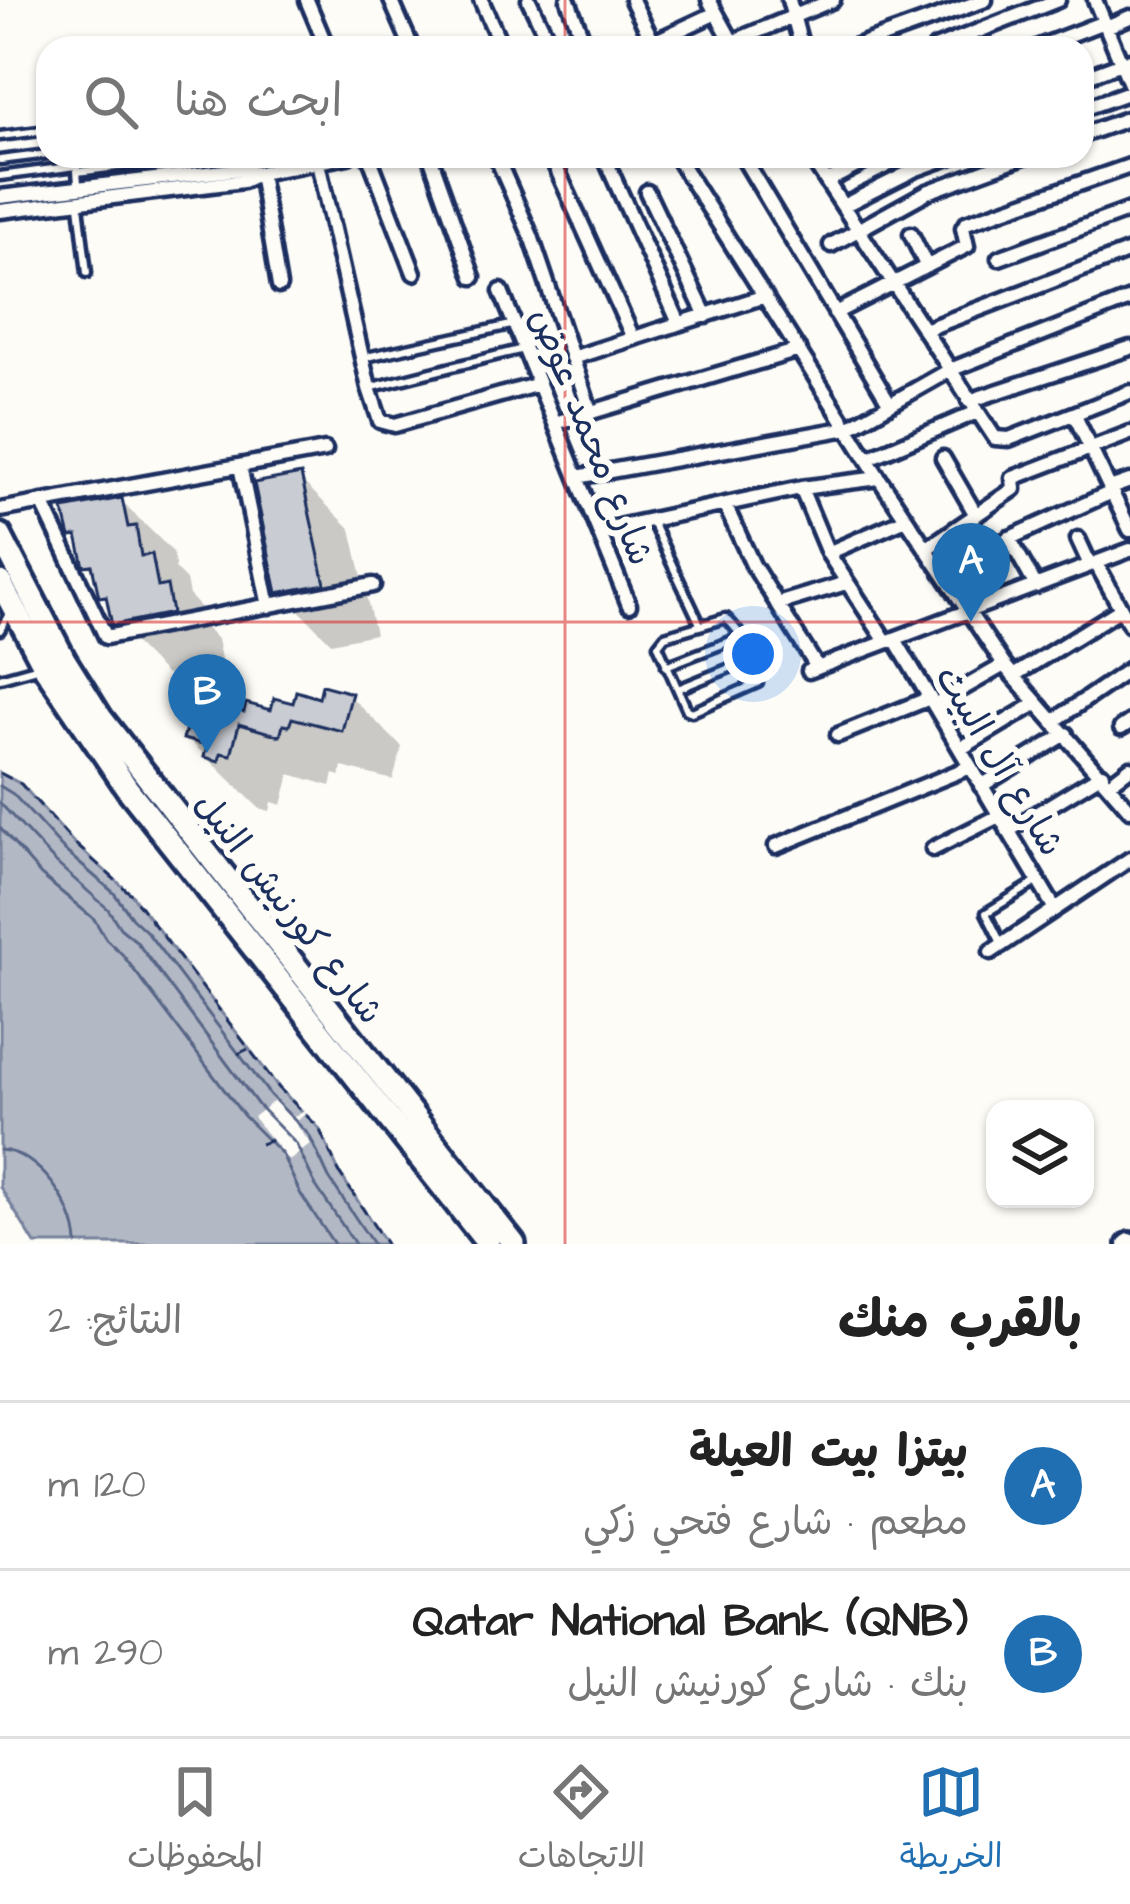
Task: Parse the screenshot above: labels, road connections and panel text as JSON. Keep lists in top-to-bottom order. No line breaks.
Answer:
{"streets":{"highway":["شارع كورنيش النيل"],"street":["شارع محمد عوض","شارع آل البيت"]},"page":{"search":"ابحث هنا","pins":["A","B"],"heading":["بالقرب منك","النتائج: 2"],"list":[{"mark":"A","name":"بيتزا بيت العيلة","note":"مطعم · شارع فتحي زكي","value":"120 m"},{"mark":"B","name":"Qatar National Bank (QNB)","note":"بنك · شارع كورنيش النيل","value":"290 m"}],"nav":["الخريطة","الاتجاهات","المحفوظات"]}}
